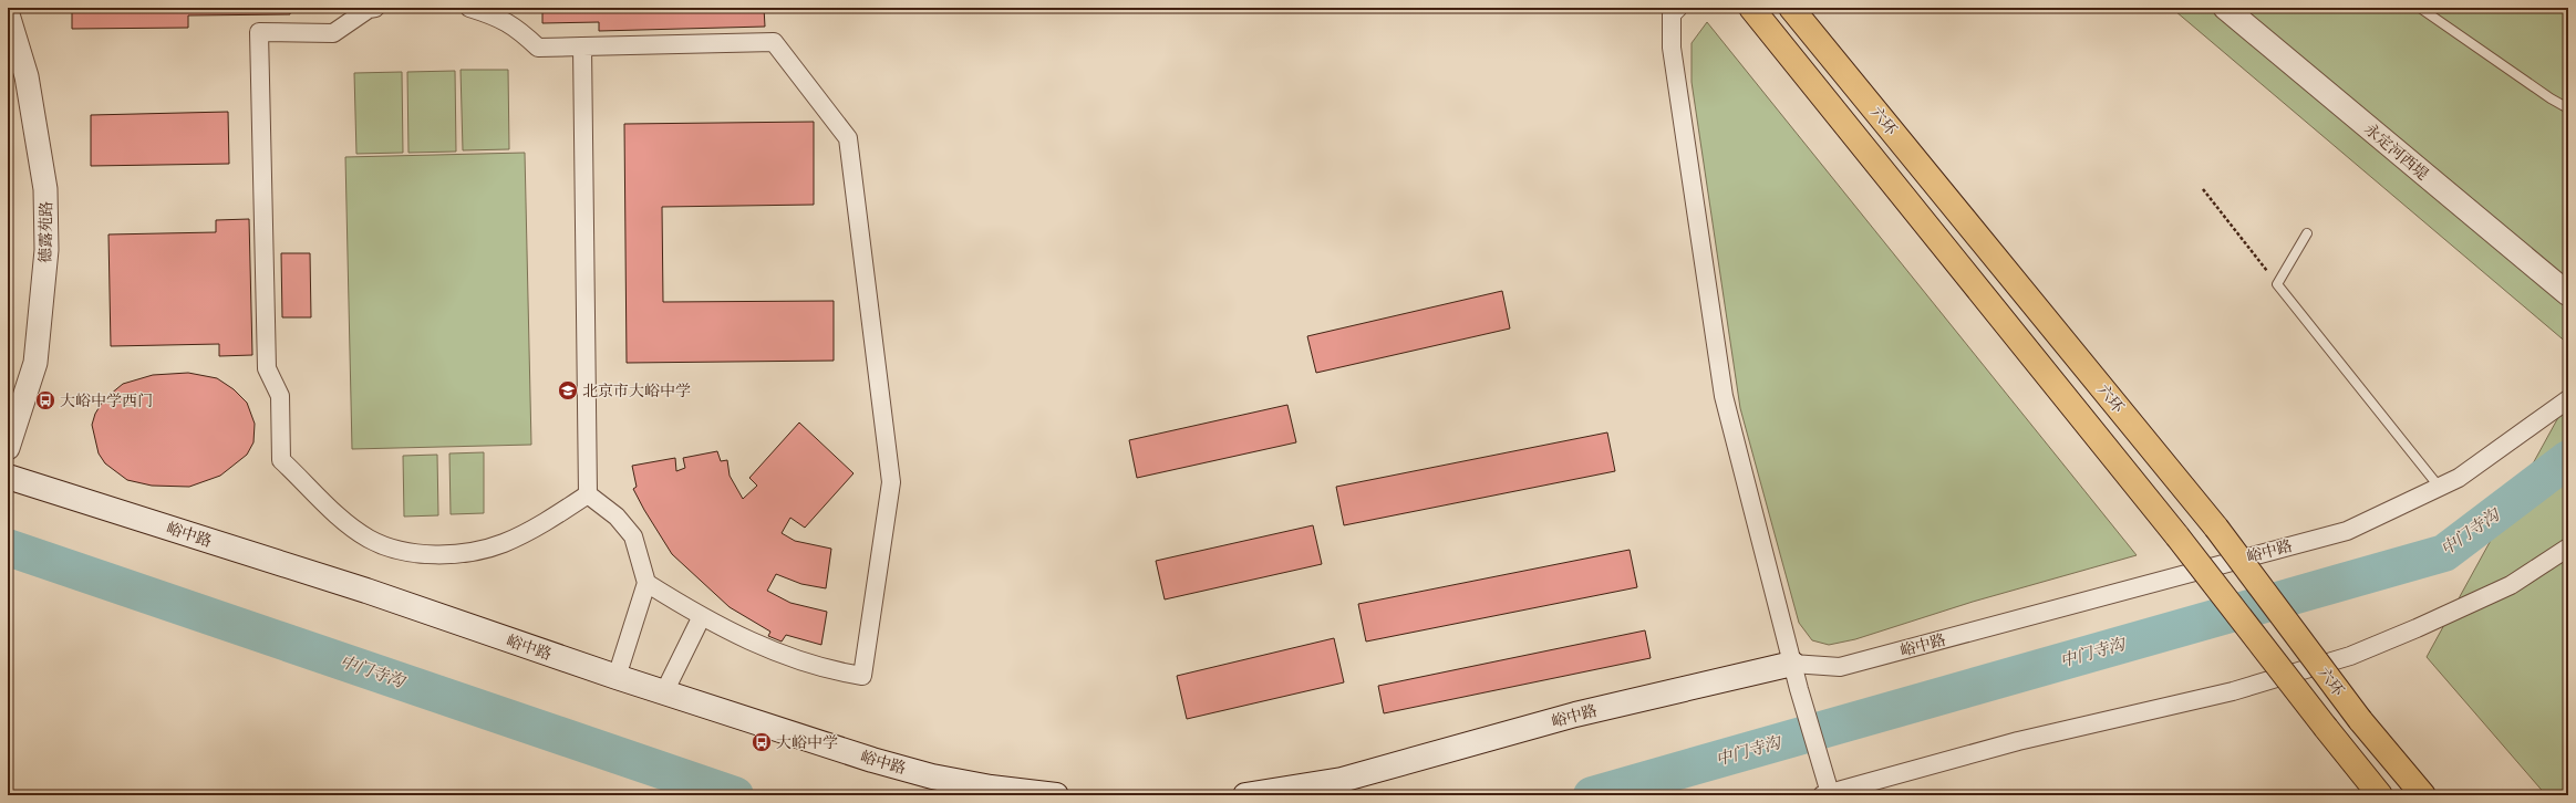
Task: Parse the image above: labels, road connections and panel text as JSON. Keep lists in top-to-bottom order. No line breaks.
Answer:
{"streets":{"highway":["六环"],"main road":["峪中路"],"street":["永定河西堤","德露苑路"]},"water":["中门寺沟"],"places":{"school or university":["北京市大峪中学"],"bus stop":["大峪中学西门","大峪中学"]}}
